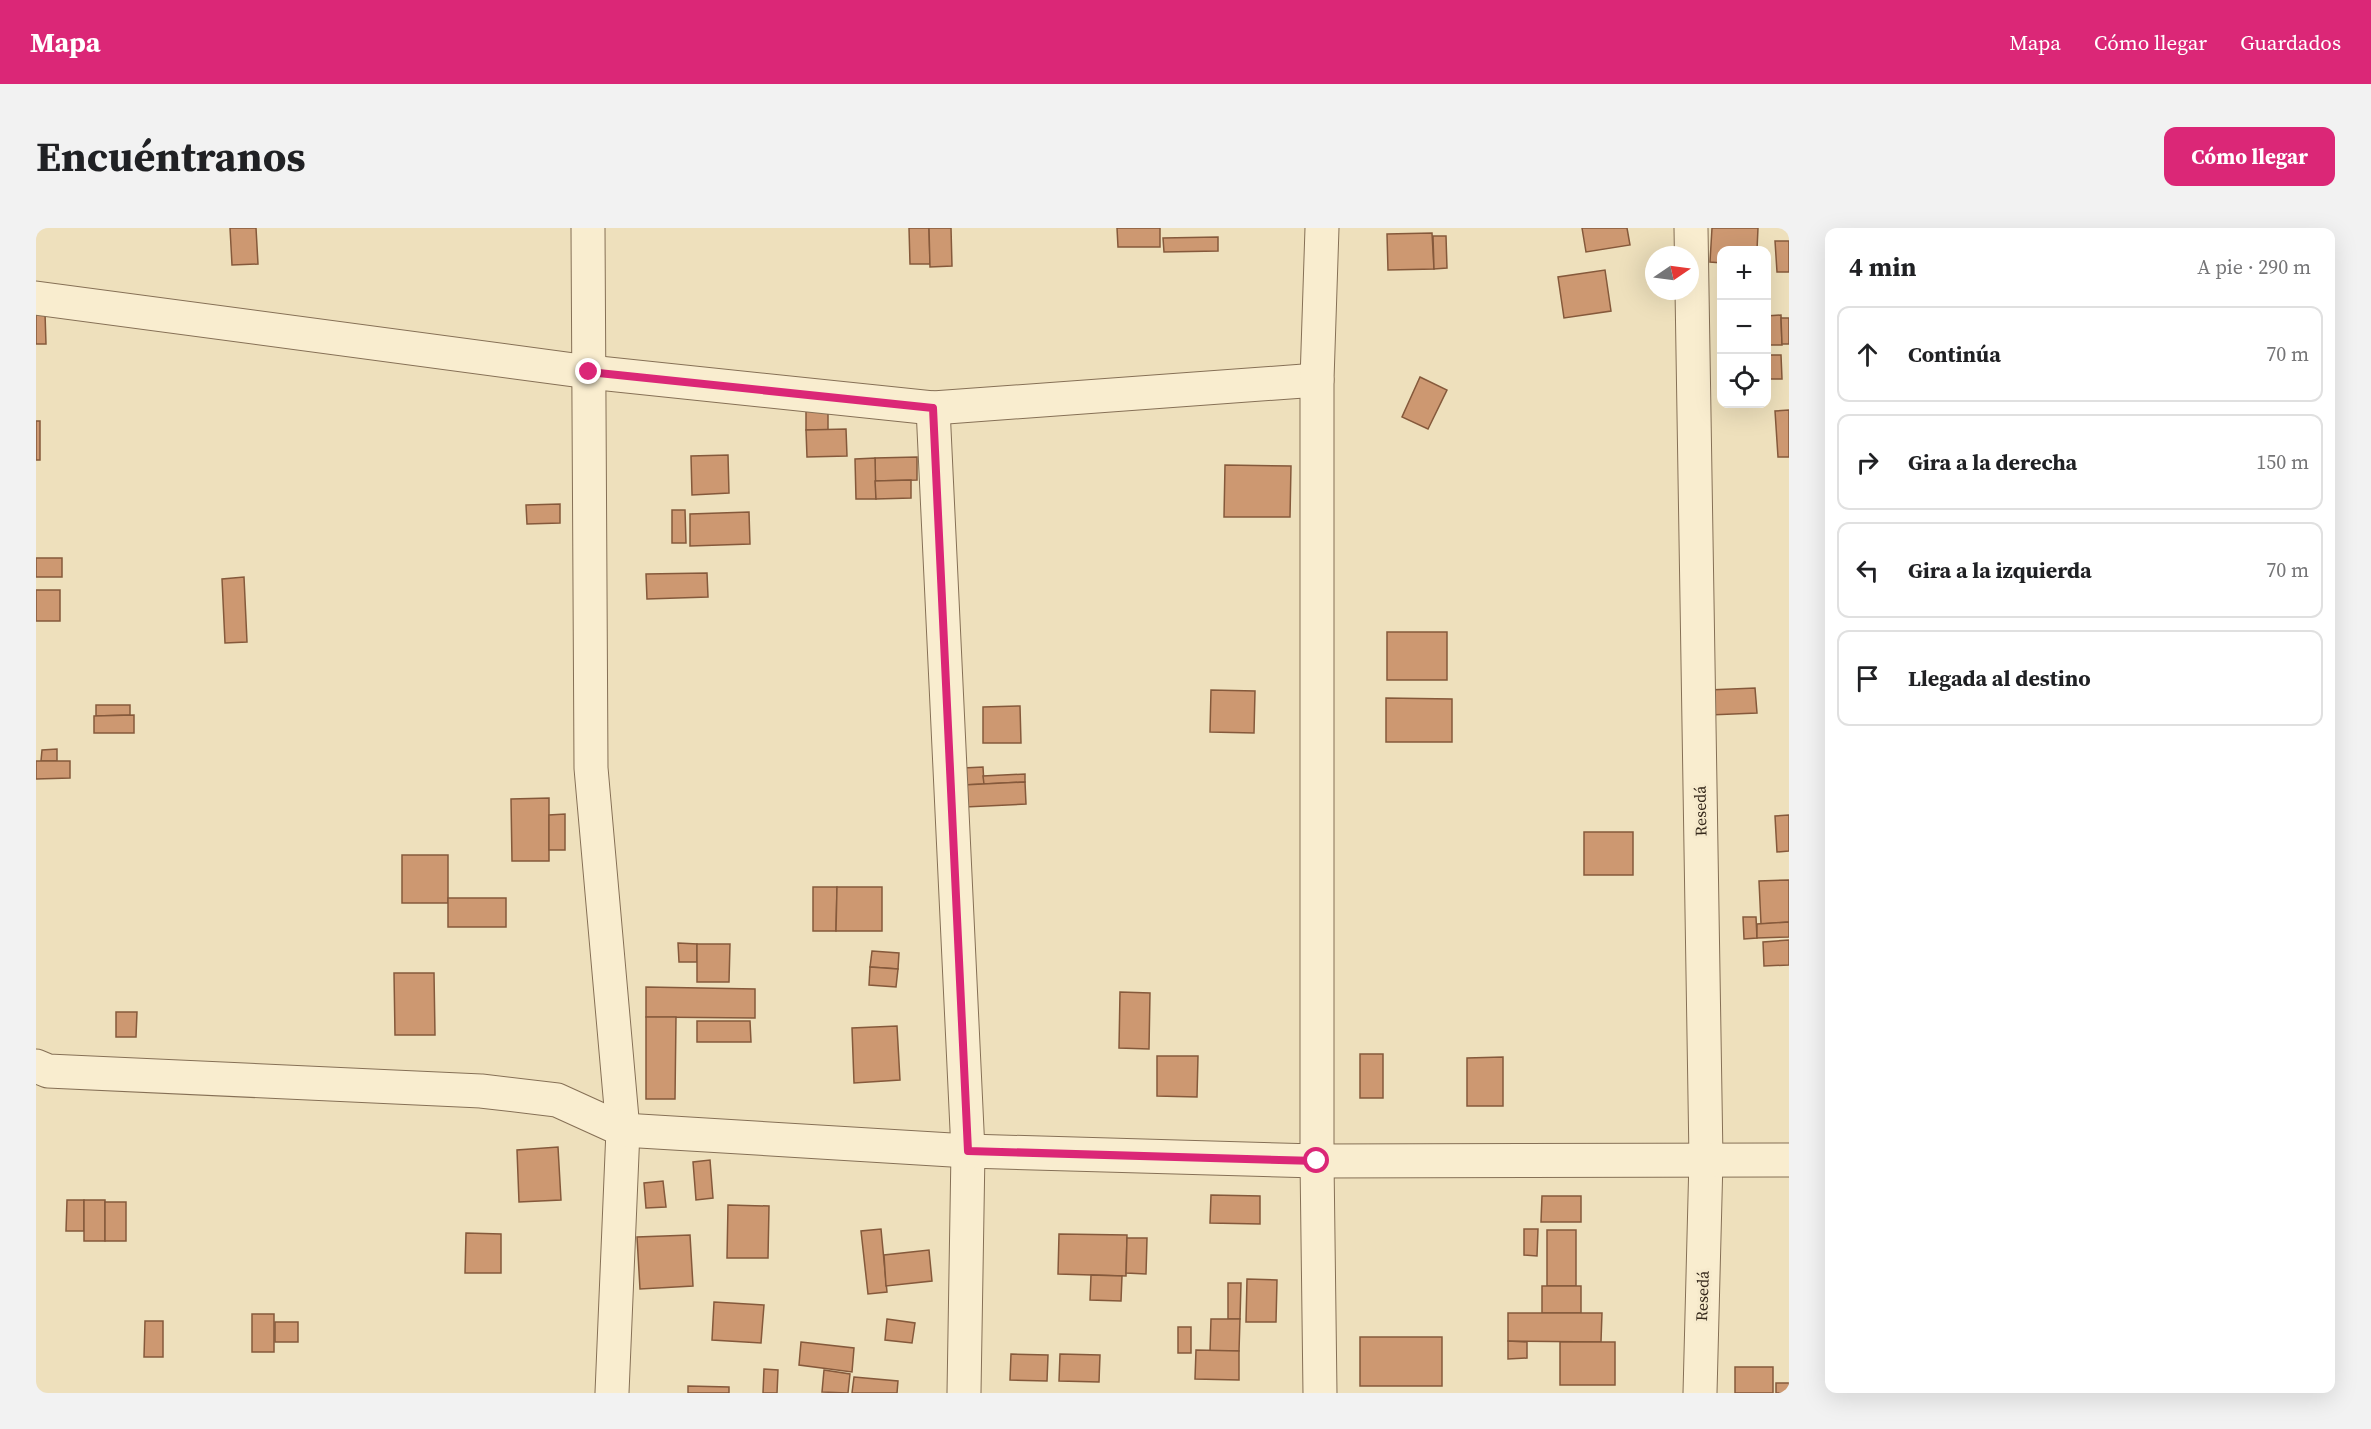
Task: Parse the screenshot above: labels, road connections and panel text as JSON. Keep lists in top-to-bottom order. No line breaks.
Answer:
{"streets":{"street":["Resedá"]},"north":"right","page":{"header":"Mapa","nav":["Mapa","Cómo llegar","Guardados"],"title":"Encuéntranos","buttons":"Cómo llegar","heading":["4 min","A pie · 290 m"],"map_buttons":["+","−"],"list":[["Continúa","70 m"],["Gira a la derecha","150 m"],["Gira a la izquierda","70 m"],"Llegada al destino"]}}
